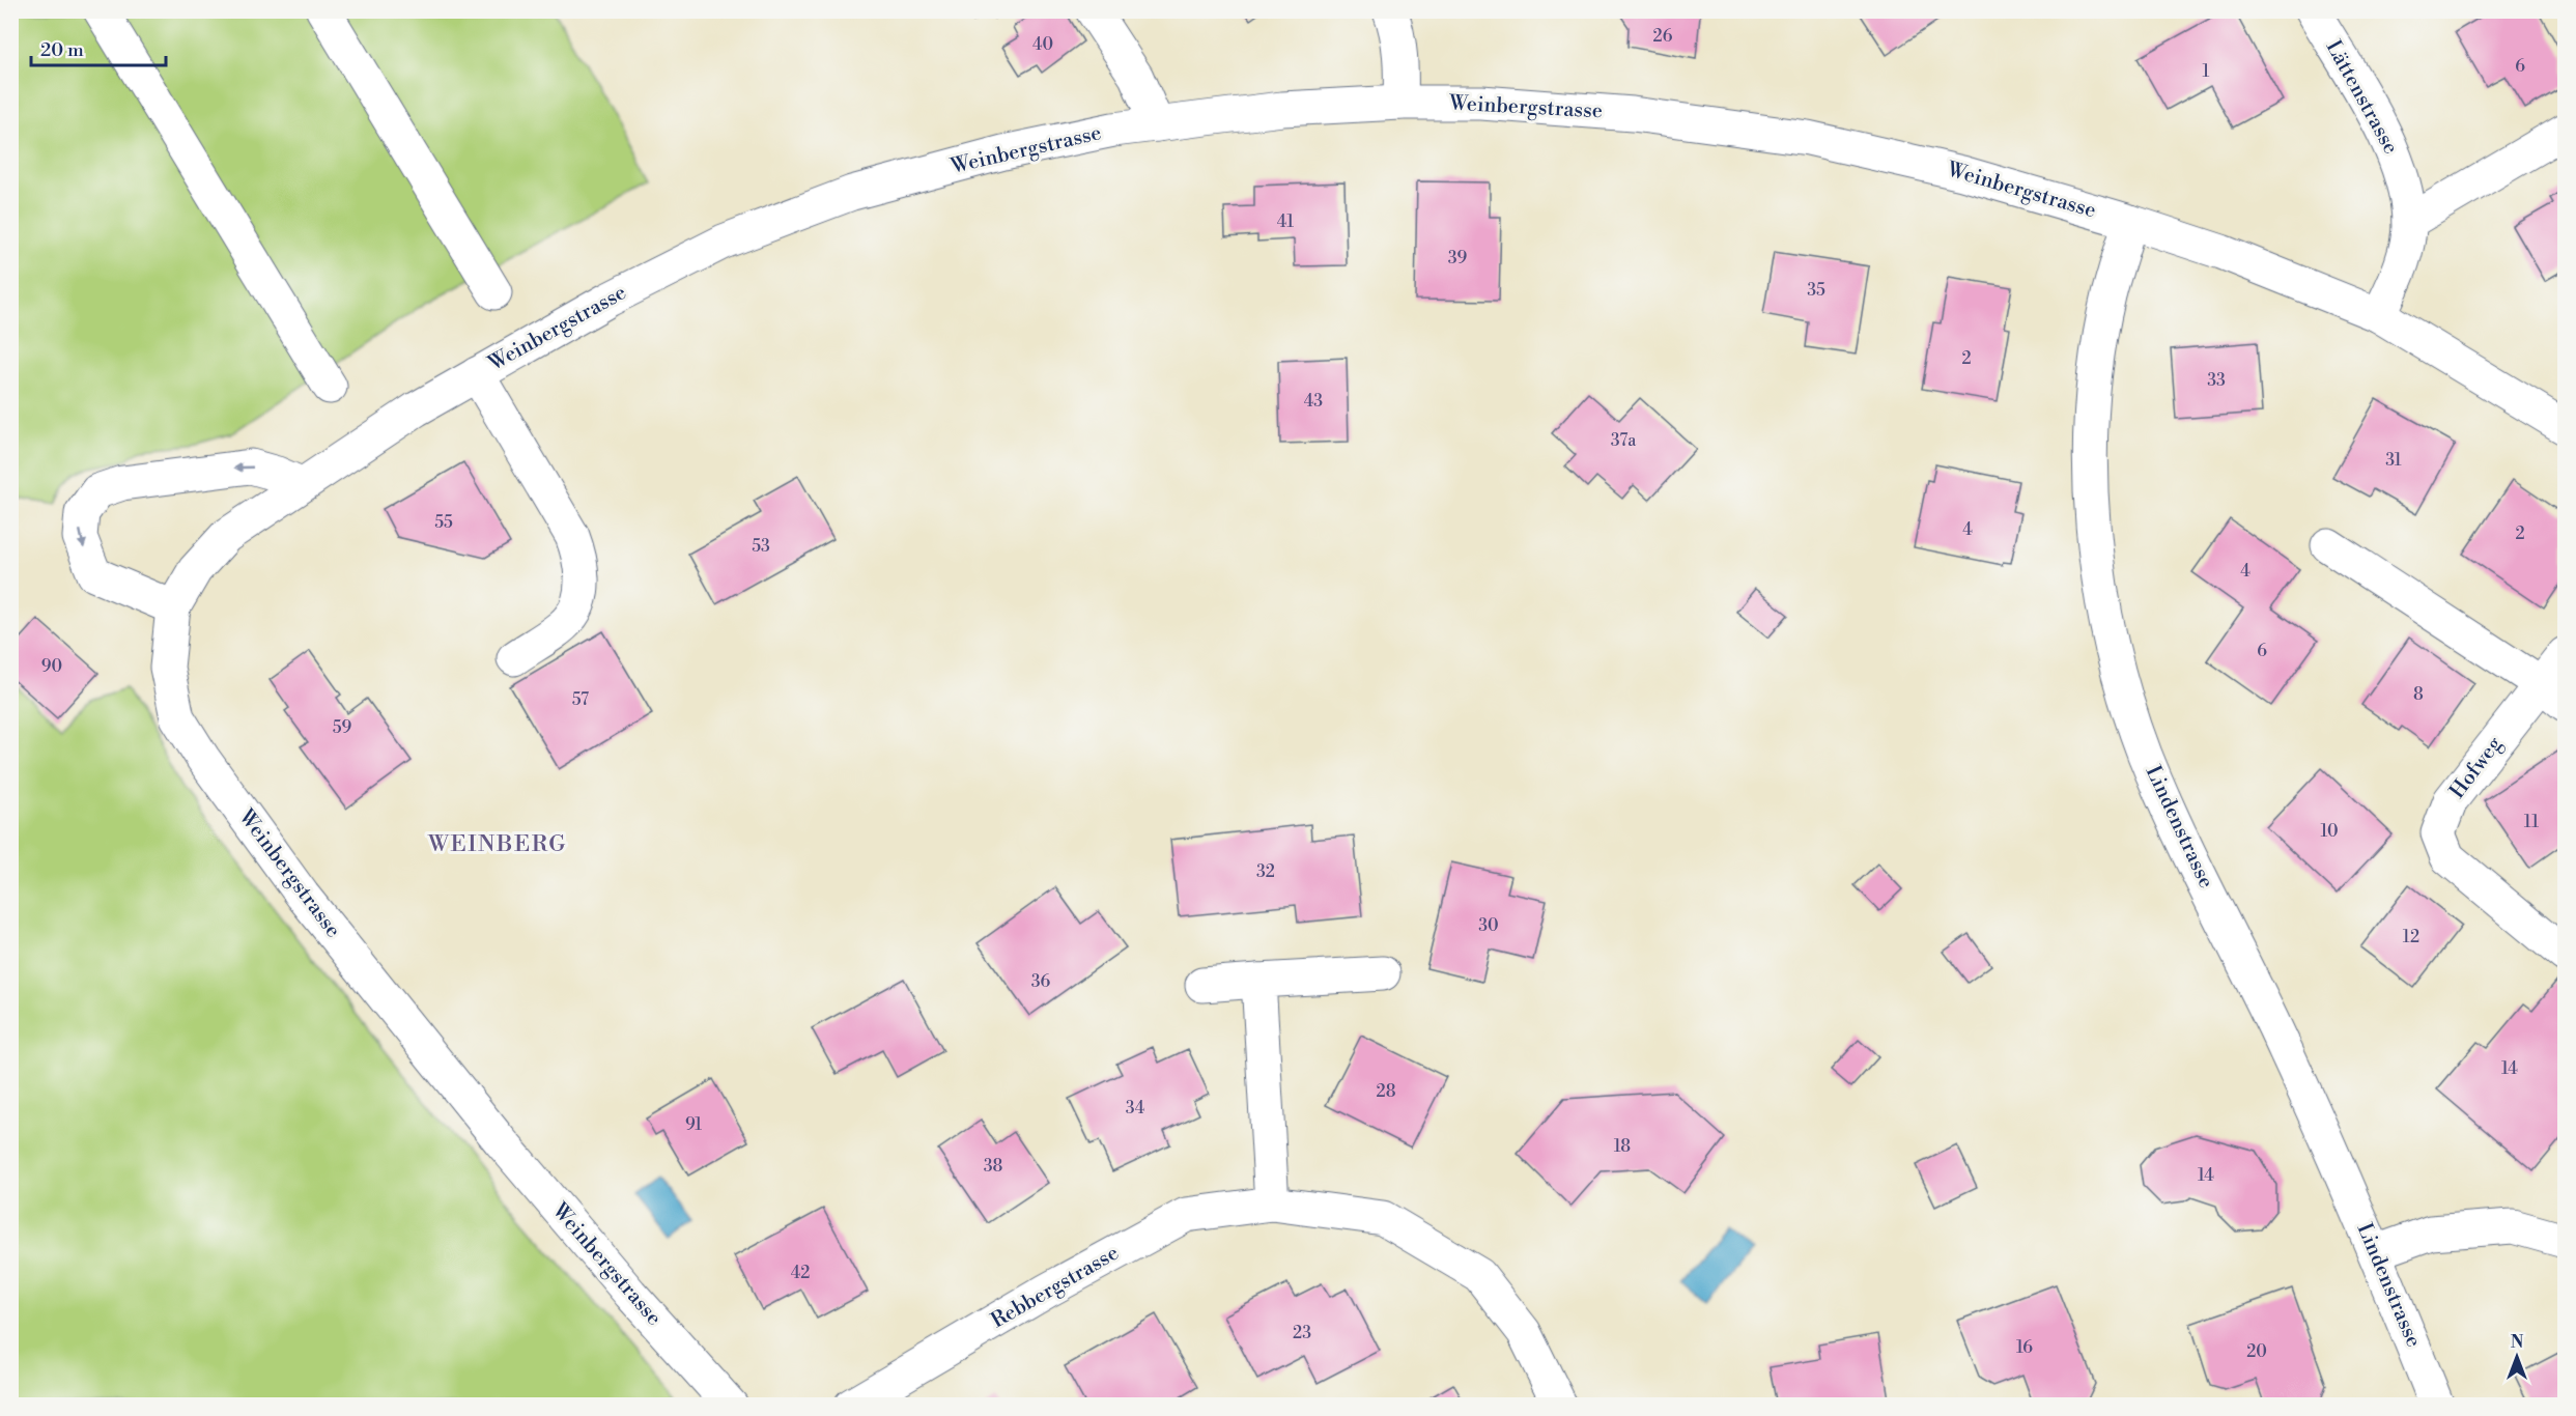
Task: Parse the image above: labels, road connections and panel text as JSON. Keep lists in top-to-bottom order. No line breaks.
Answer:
{"streets":{"street":["Lättenstrasse","Weinbergstrasse","Hofweg","Lindenstrasse","Rebbergstrasse"]},"crossings":[["Lättenstrasse","Weinbergstrasse"],["Weinbergstrasse","Lindenstrasse"]],"districts":["WEINBERG"],"house_numbers":["26","40","6","1","41","39","35","2","33","43","37a","31","55","4","2","53","4","6","90","8","57","59","11","10","32","30","12","36","14","28","34","91","18","38","14","42","23","16","20"],"scale_bar":"20 m","north":"top"}
